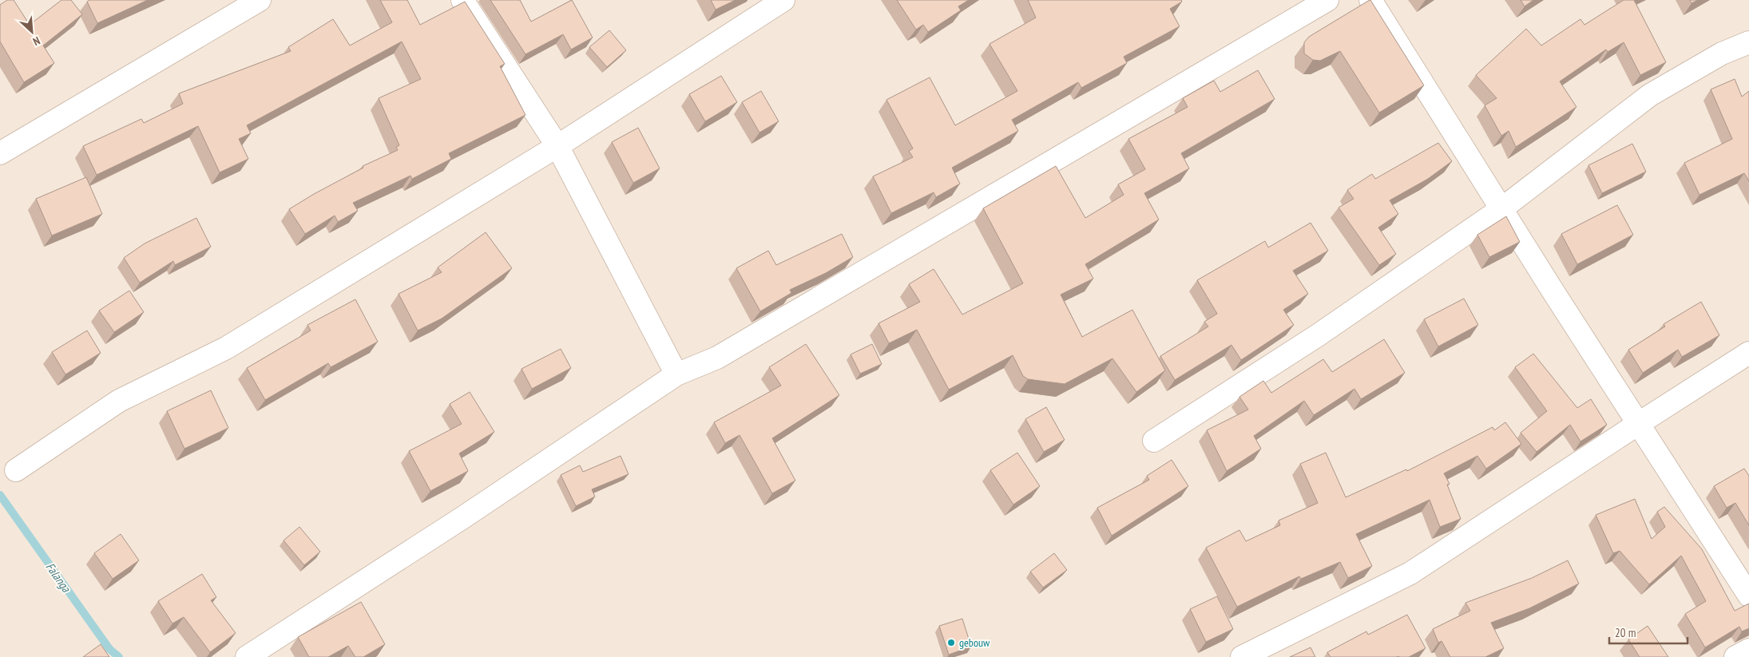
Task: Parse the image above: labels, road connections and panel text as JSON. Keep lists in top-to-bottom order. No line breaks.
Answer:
{"water":["Falanga"],"places":["gebouw"],"scale_bar":"20 m","north":"bottom right"}
